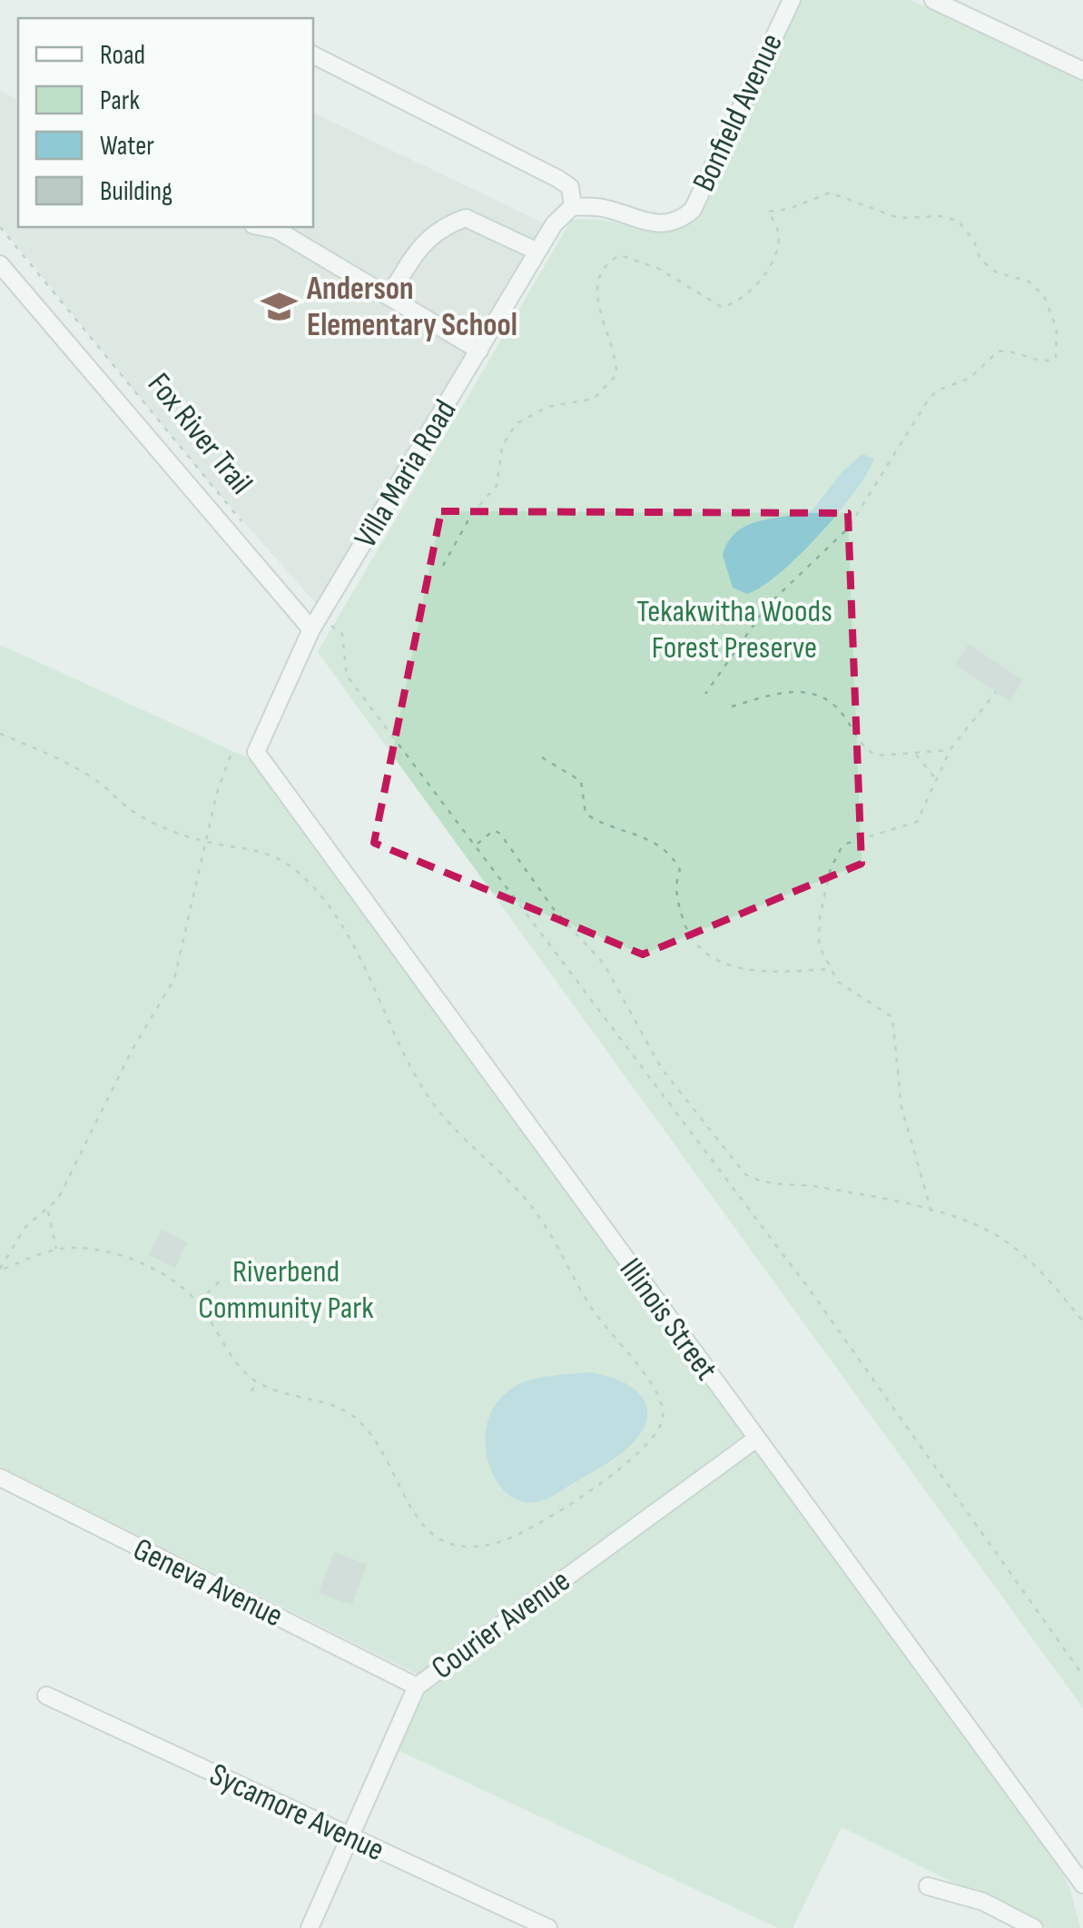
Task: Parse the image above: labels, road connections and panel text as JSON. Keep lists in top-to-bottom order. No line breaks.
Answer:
{"streets":{"street":["Bonfield Avenue","Villa Maria Road","Illinois Street","Geneva Avenue","Courier Avenue","Sycamore Avenue"],"path":["Fox River Trail"]},"crossings":[["Bonfield Avenue","Villa Maria Road"],["Villa Maria Road","Illinois Street"],["Illinois Street","Courier Avenue"],["Geneva Avenue","Courier Avenue"],["Courier Avenue","Sycamore Avenue"]],"parks":["Tekakwitha Woods Forest Preserve","Riverbend Community Park"],"places":{"school or university":["Anderson Elementary School"]},"legend":["Road","Park","Water","Building"]}
